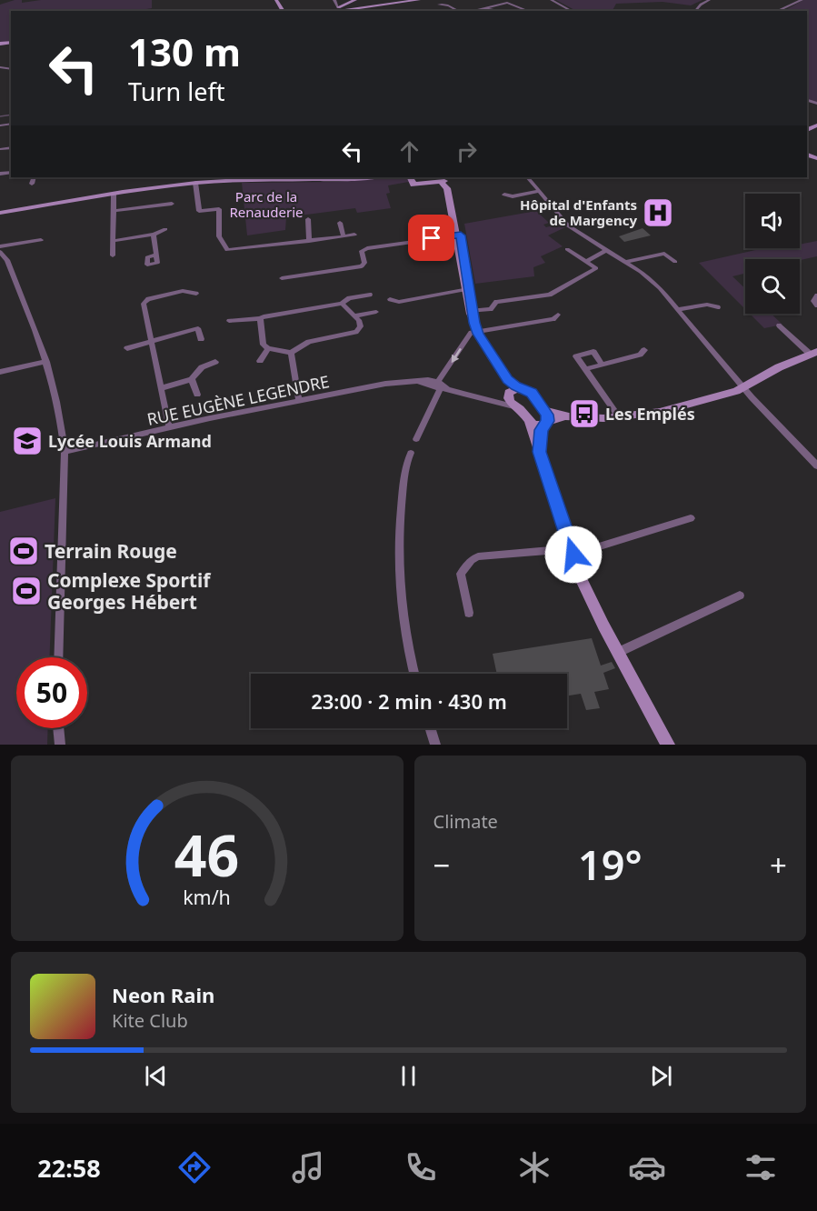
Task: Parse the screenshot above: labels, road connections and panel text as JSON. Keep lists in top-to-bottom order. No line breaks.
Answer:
{"streets":{"street":["RUE EUGÈNE LEGENDRE"]},"parks":["Parc de la Renauderie"],"places":{"hospital":["Hôpital d'Enfants de Margency"],"bus stop":["Les Emplés"],"school or university":["Lycée Louis Armand"],"sports":["Terrain Rouge","Complexe Sportif Georges Hébert"]},"page":{"turn":["130 m","Turn left"],"limit":"50","trip":"23:00 · 2 min · 430 m","tile":"Climate","heat":["−","19°","+"],"song":["Neon Rain","Kite Club"],"tabs":"22:58","gauge":["46","km/h"]}}
